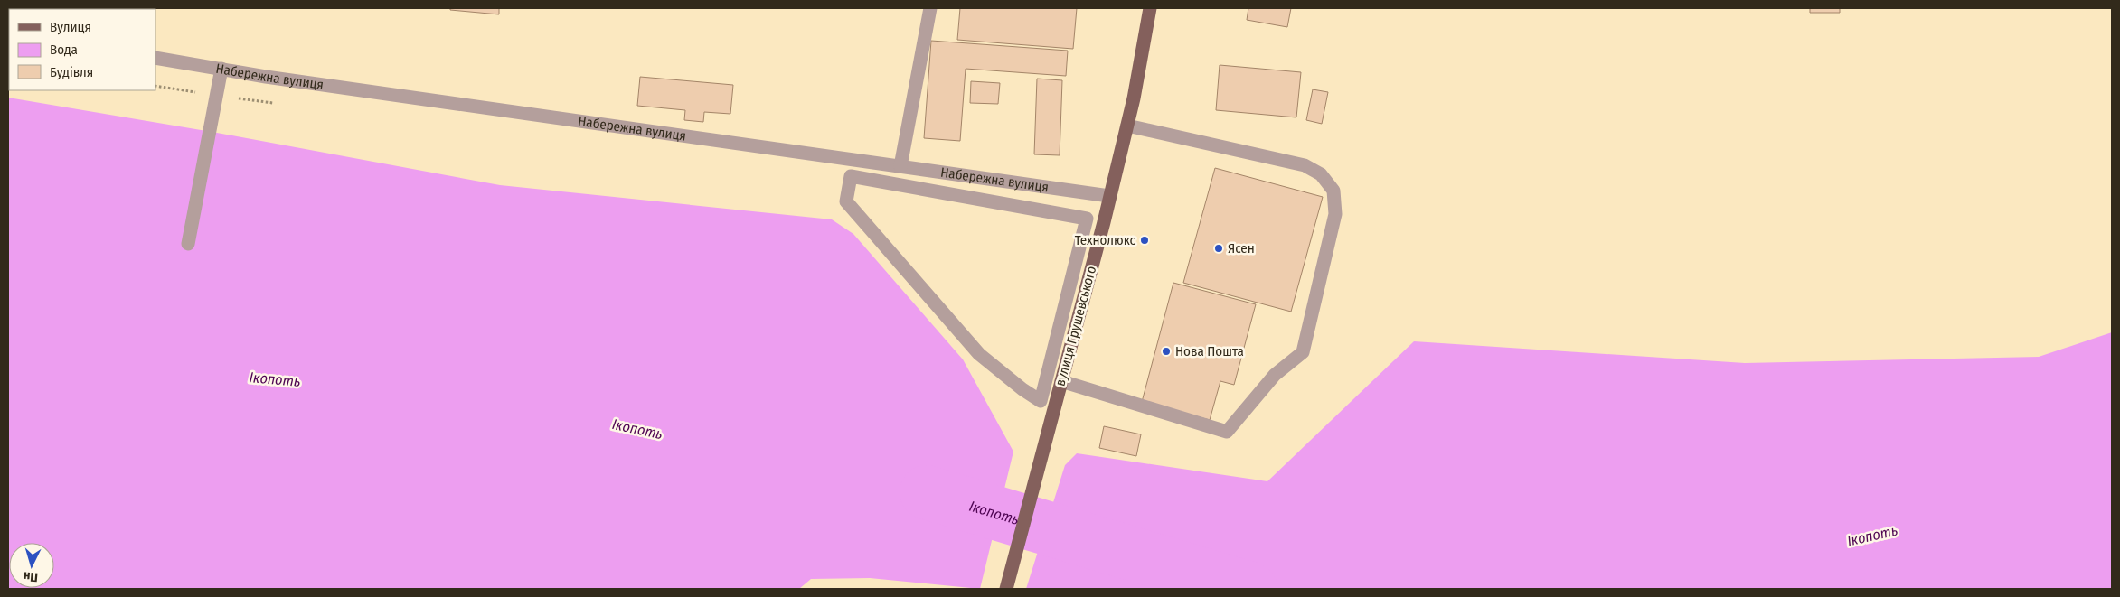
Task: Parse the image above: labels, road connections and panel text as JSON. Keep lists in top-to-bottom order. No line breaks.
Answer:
{"streets":{"main road":["вулиця Грушевського"],"street":["Набережна вулиця"]},"crossings":[["Набережна вулиця","вулиця Грушевського"]],"water":["Ікопоть"],"places":["Технолюкс","Ясен","Нова Пошта"],"legend":["Вулиця","Вода","Будівля"],"north":"bottom"}
